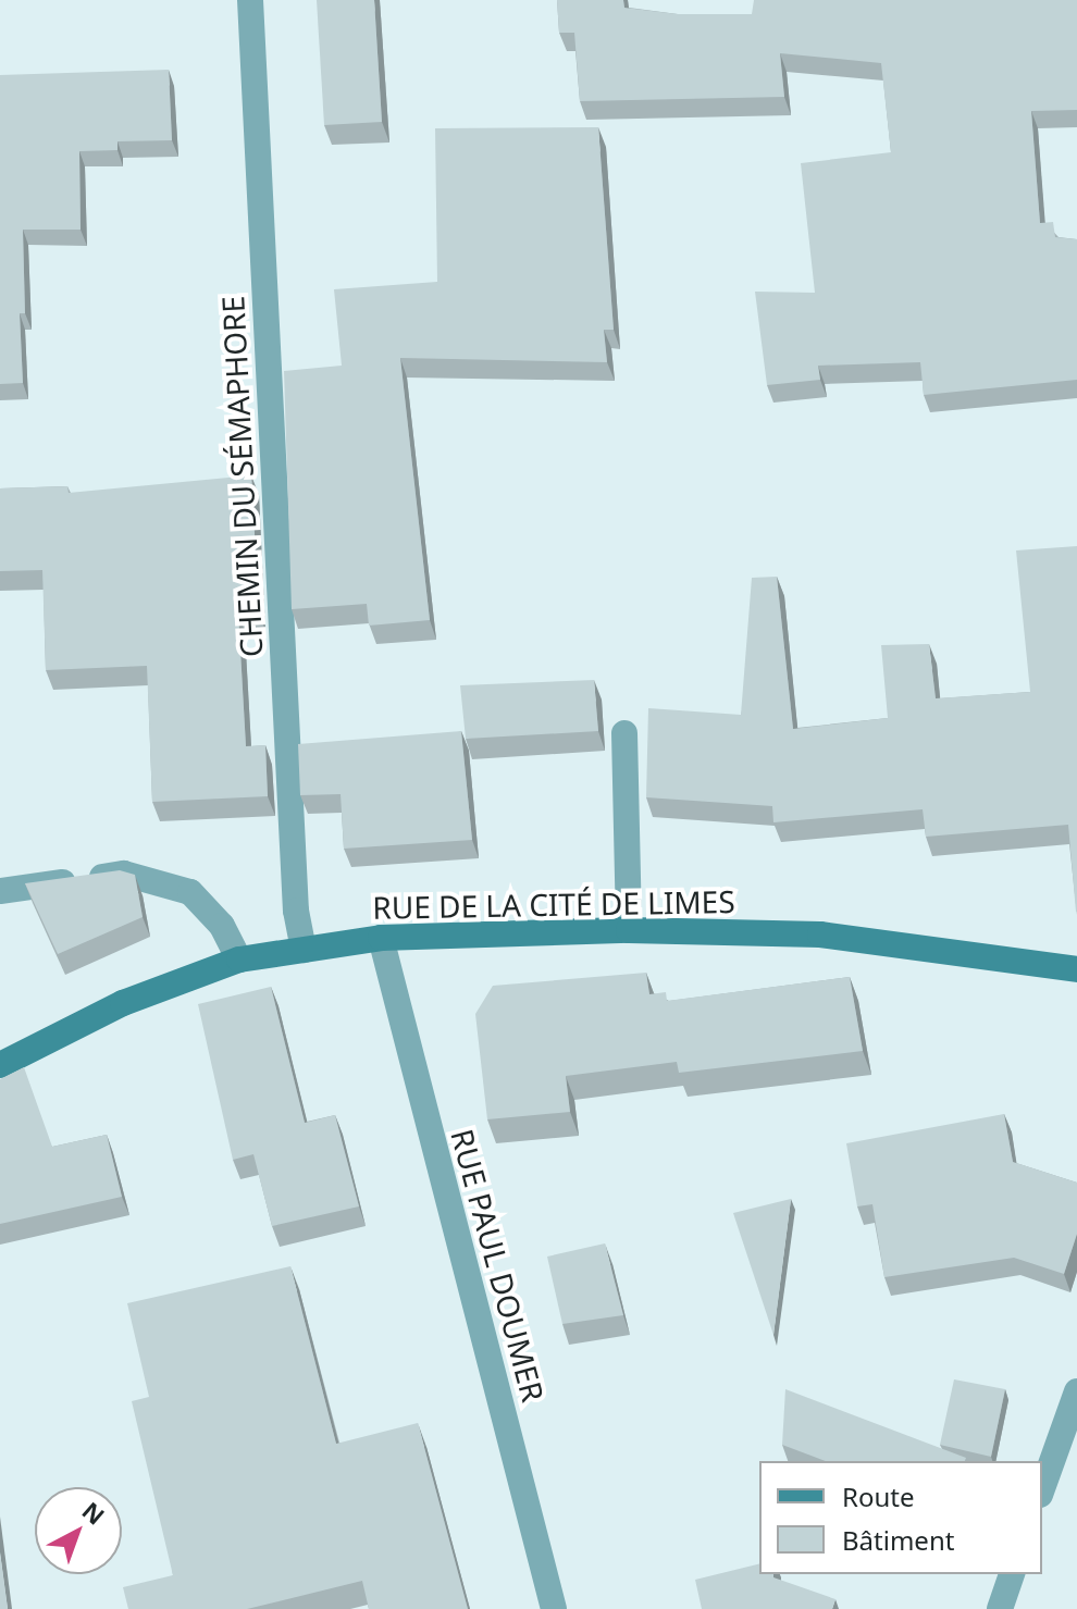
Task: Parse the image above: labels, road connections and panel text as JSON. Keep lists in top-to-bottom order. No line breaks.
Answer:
{"streets":{"street":["CHEMIN DU SÉMAPHORE","RUE DE LA CITÉ DE LIMES","RUE PAUL DOUMER"]},"crossings":[["CHEMIN DU SÉMAPHORE","RUE DE LA CITÉ DE LIMES"],["RUE DE LA CITÉ DE LIMES","RUE PAUL DOUMER"]],"legend":["Route","Bâtiment"],"north":"top right"}
